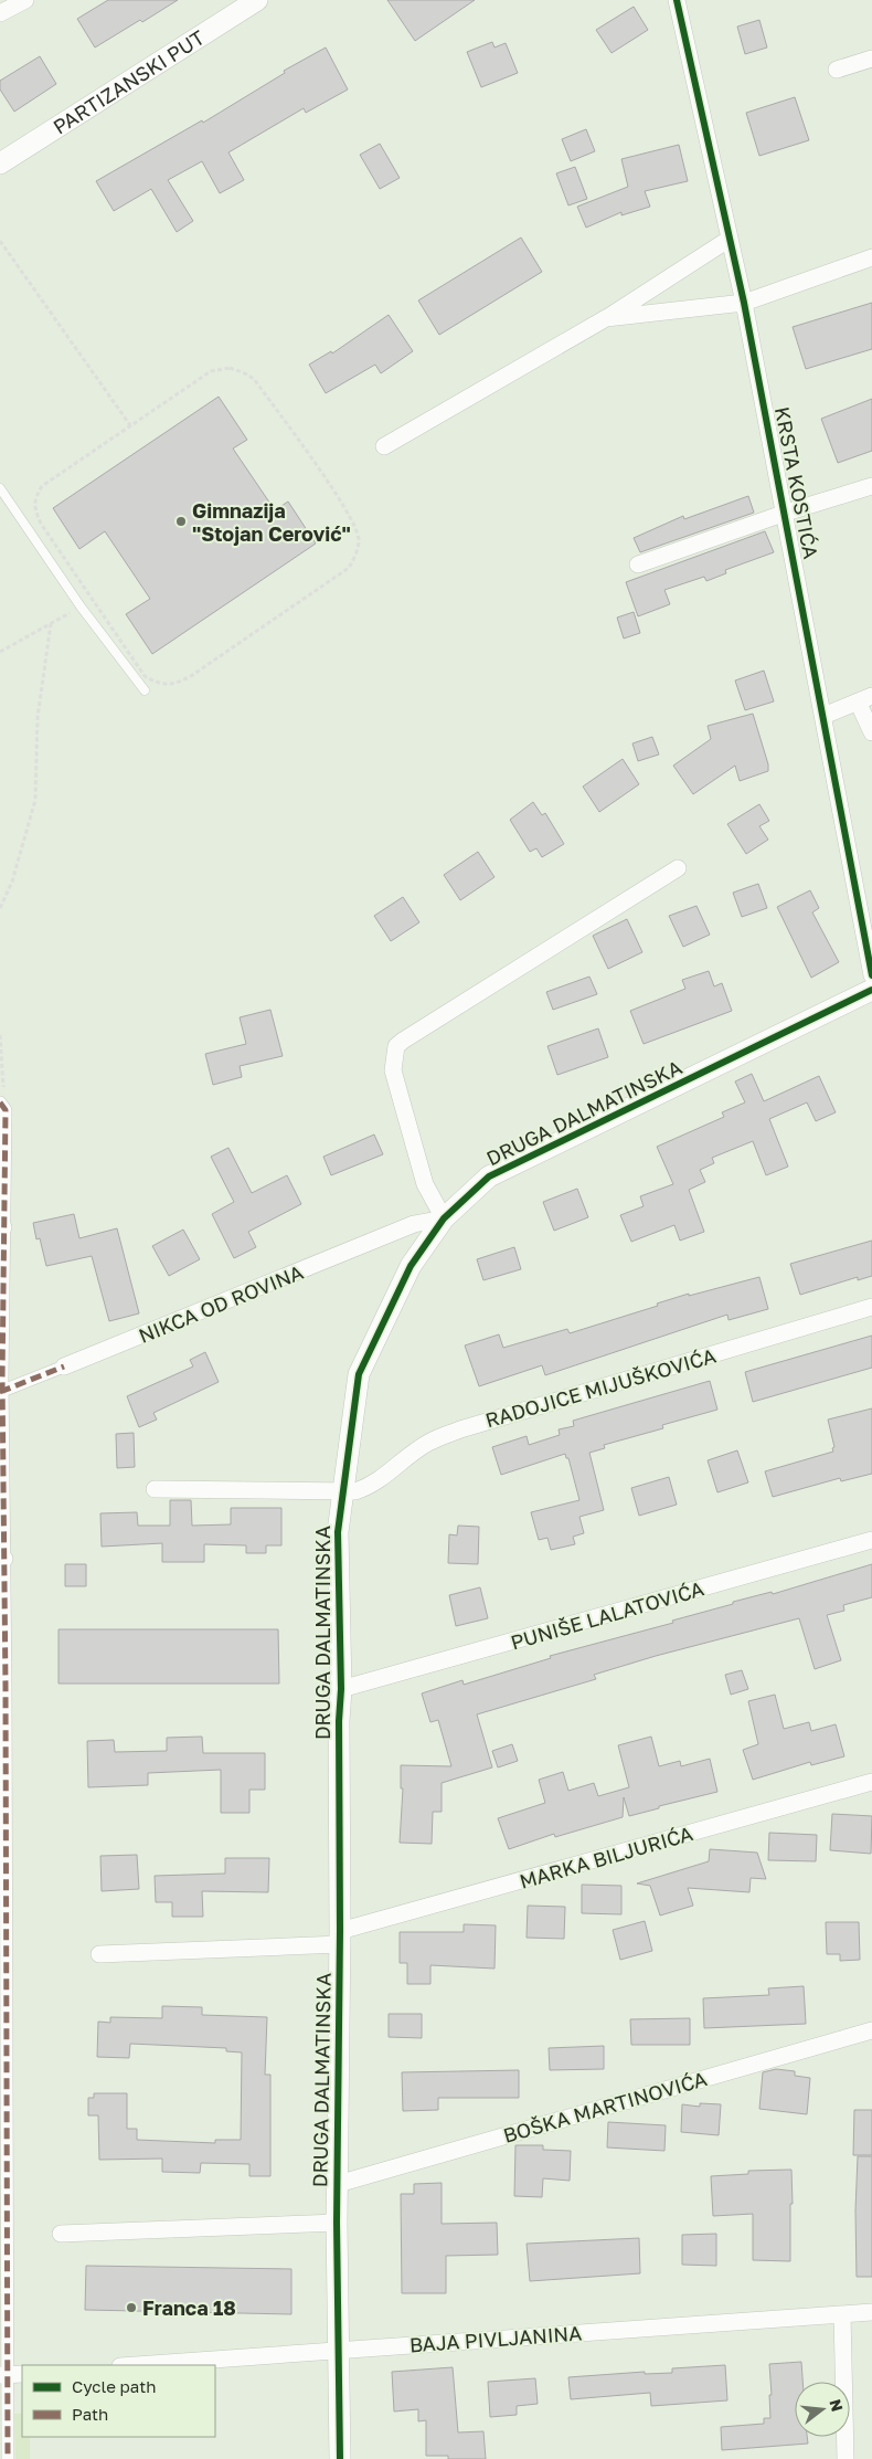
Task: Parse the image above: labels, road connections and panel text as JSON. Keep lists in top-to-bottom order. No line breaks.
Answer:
{"streets":{"street":["PARTIZANSKI PUT","KRSTA KOSTIĆA","DRUGA DALMATINSKA","NIKCA OD ROVINA","RADOJICE MIJUŠKOVIĆA","PUNIŠE LALATOVIĆA","MARKA BILJURIĆA","BOŠKA MARTINOVIĆA","BAJA PIVLJANINA"]},"crossings":[["DRUGA DALMATINSKA","NIKCA OD ROVINA"],["DRUGA DALMATINSKA","RADOJICE MIJUŠKOVIĆA"],["DRUGA DALMATINSKA","PUNIŠE LALATOVIĆA"],["DRUGA DALMATINSKA","MARKA BILJURIĆA"],["DRUGA DALMATINSKA","BOŠKA MARTINOVIĆA"],["DRUGA DALMATINSKA","BAJA PIVLJANINA"]],"places":["Gimnazija \"Stojan Cerović\"","Franca 18"],"legend":["Cycle path","Path"],"north":"right"}
